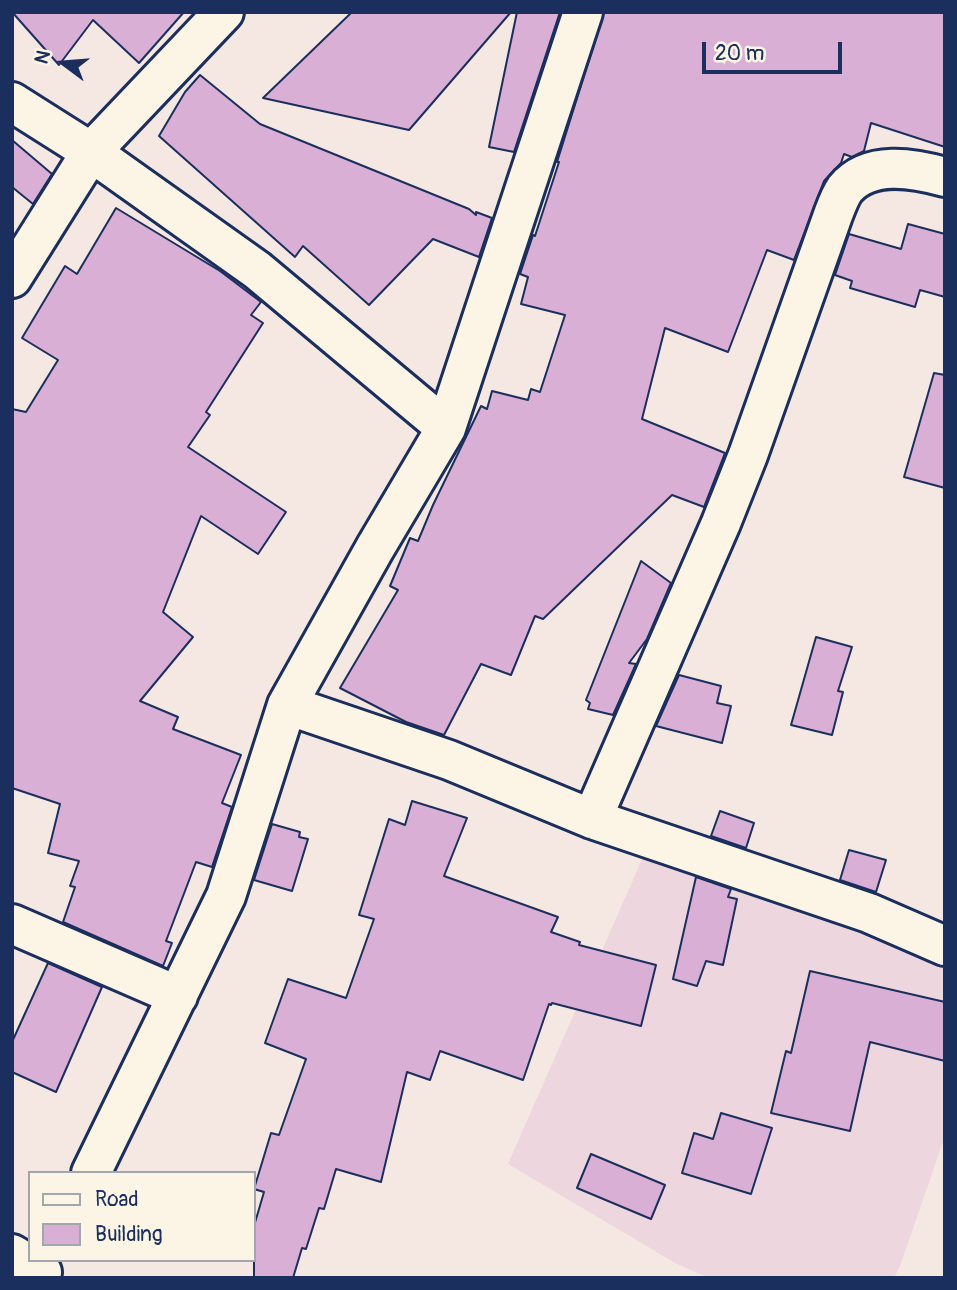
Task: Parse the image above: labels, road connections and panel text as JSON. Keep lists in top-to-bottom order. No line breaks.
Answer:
{"legend":["Road","Building"],"scale_bar":"20 m","north":"left"}
